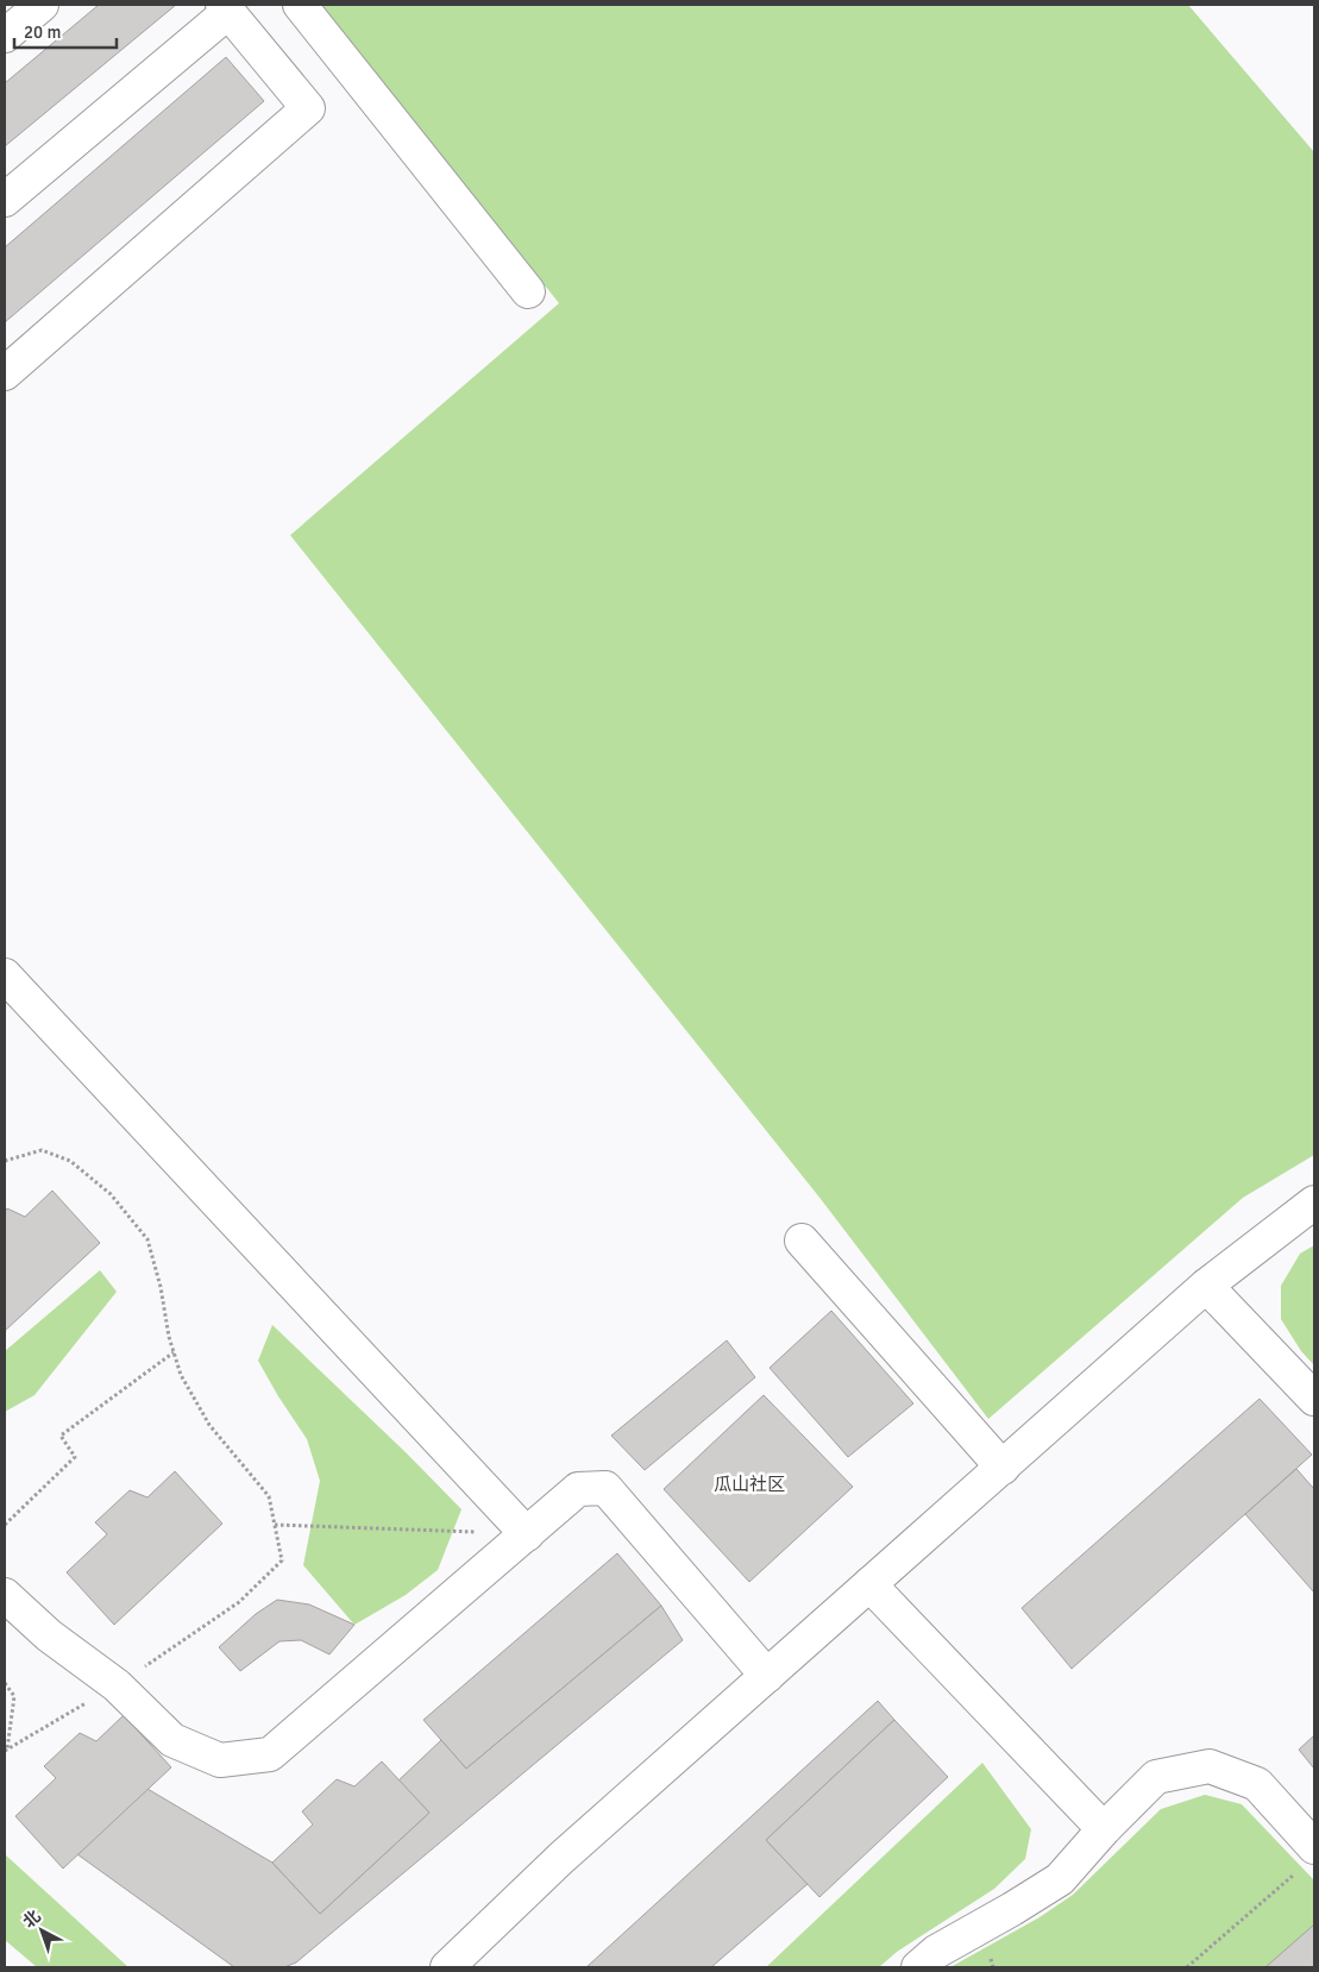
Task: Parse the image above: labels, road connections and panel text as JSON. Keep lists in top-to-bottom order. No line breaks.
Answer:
{"districts":["瓜山社区"],"scale_bar":"20 m","north":"top left"}
